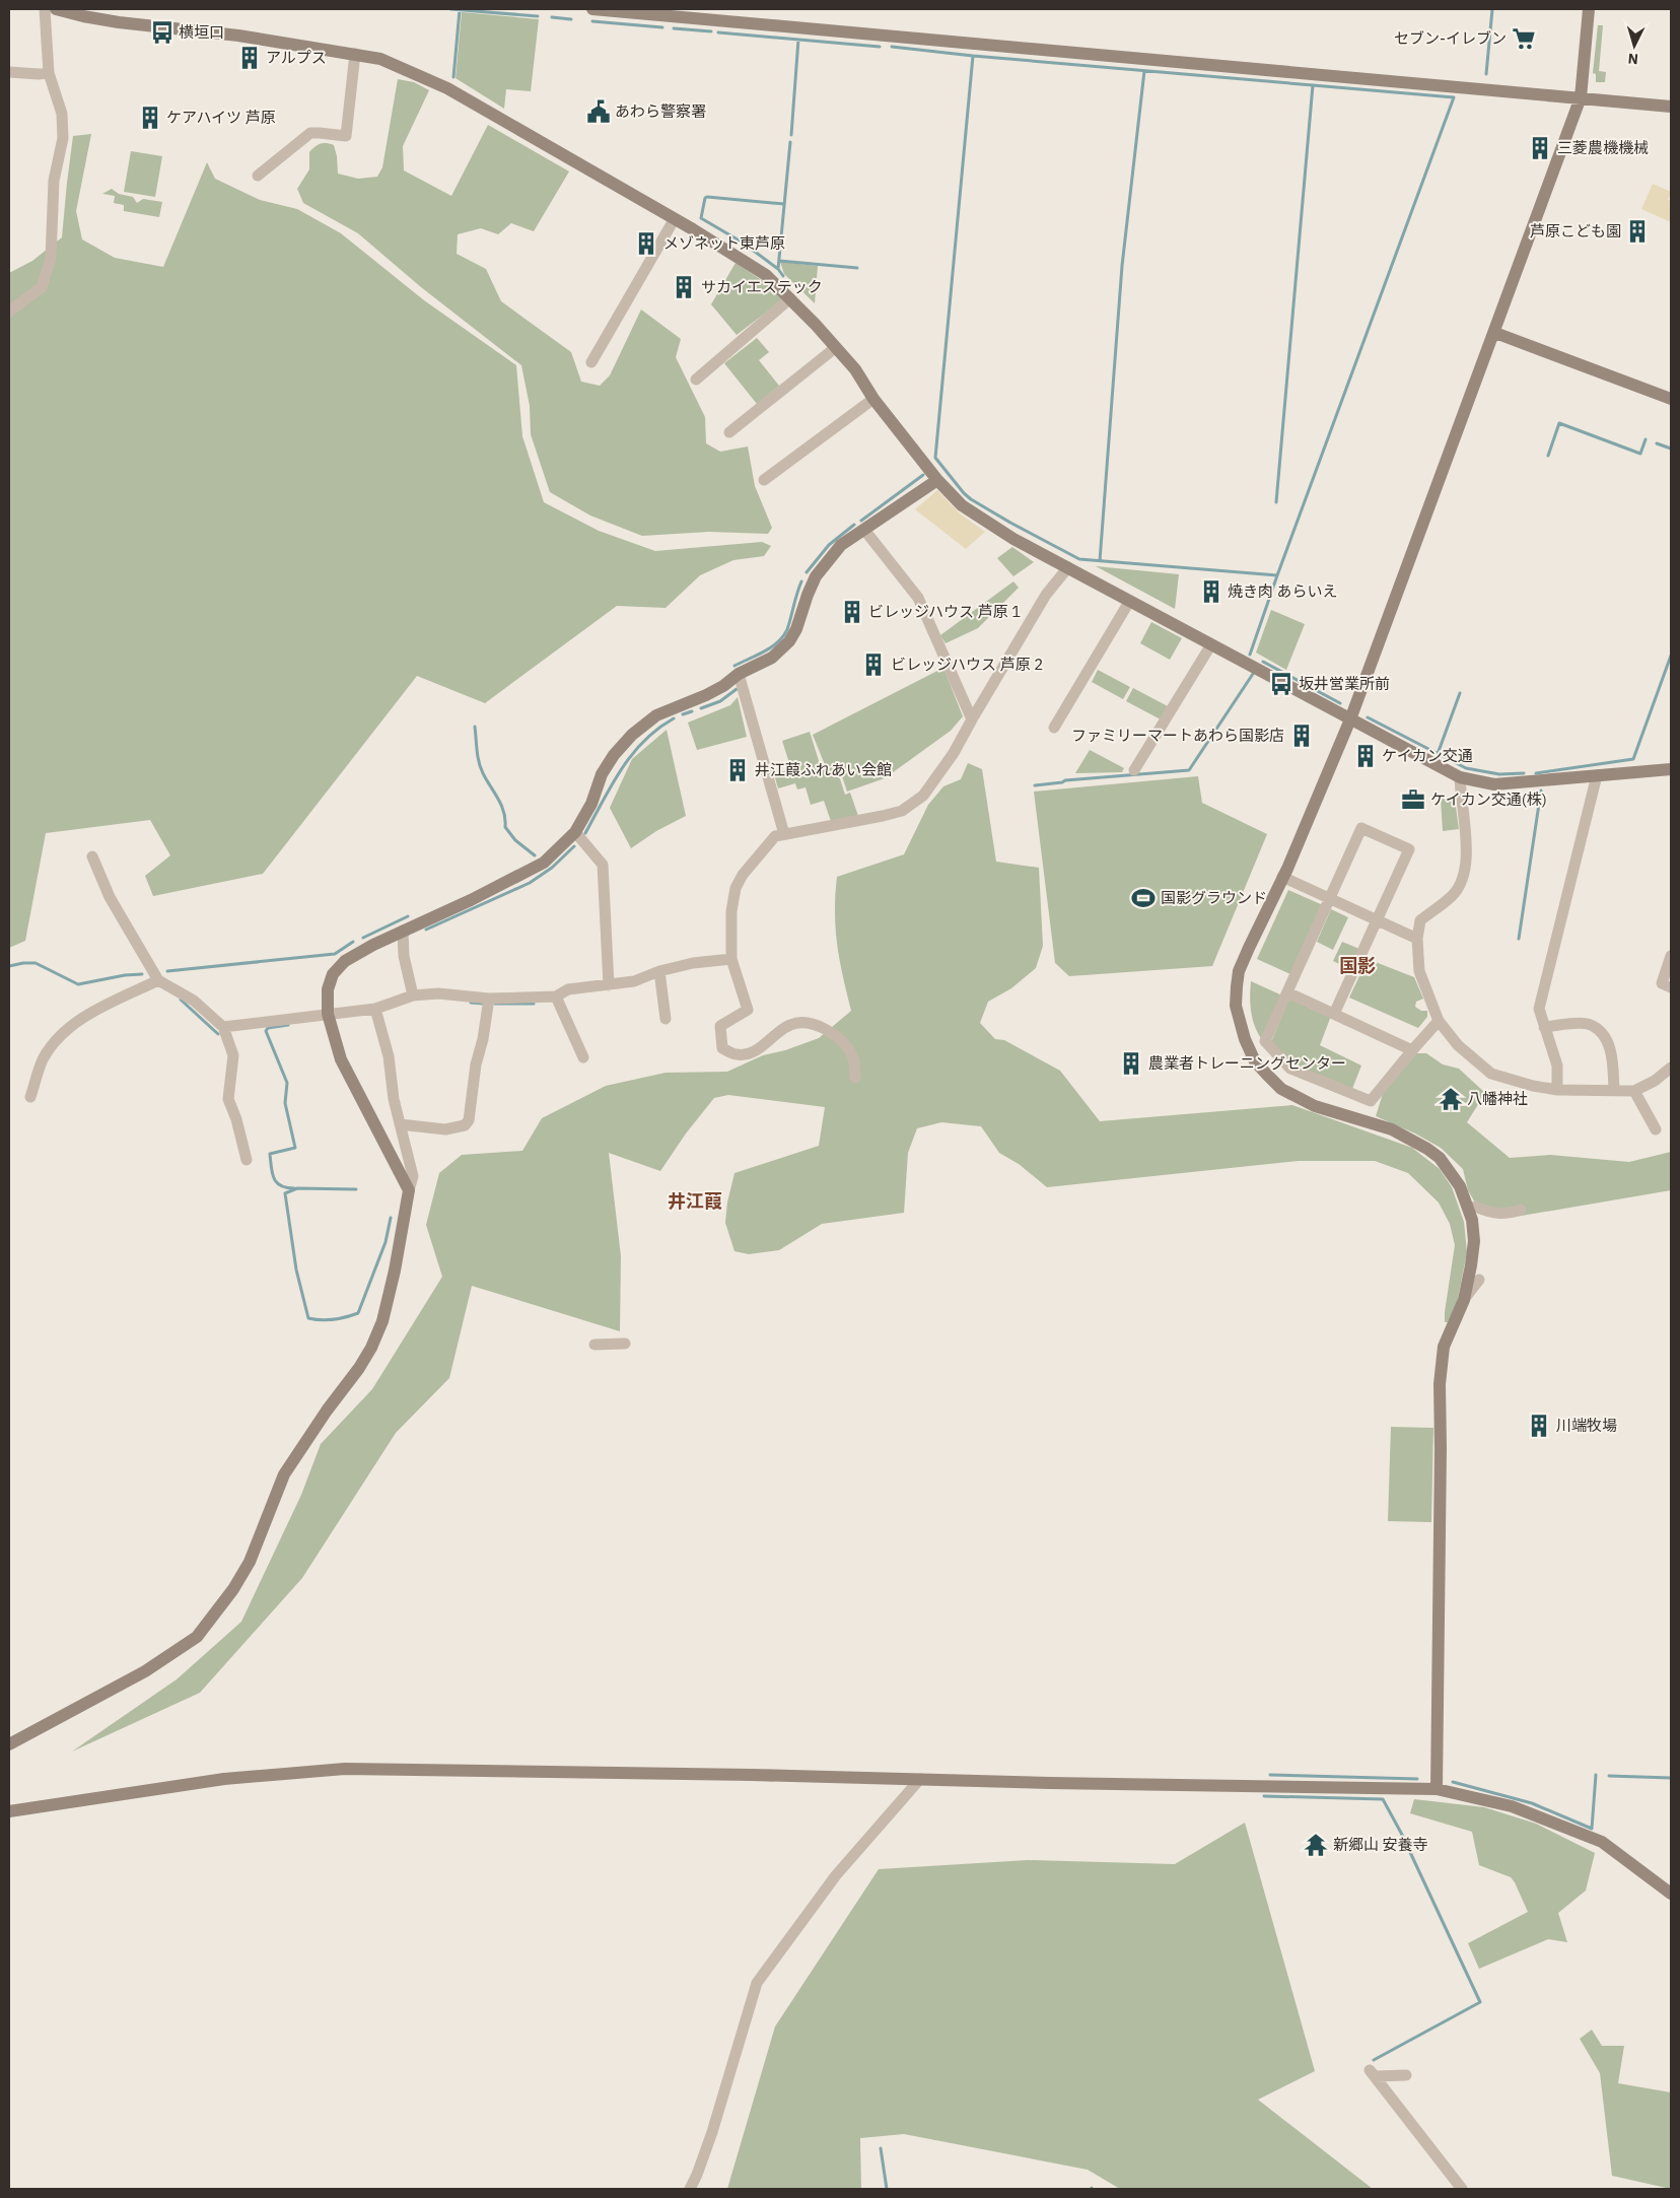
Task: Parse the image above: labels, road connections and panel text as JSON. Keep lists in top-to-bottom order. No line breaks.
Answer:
{"districts":["国影","井江葭"],"places":{"bus stop":["横垣口","坂井営業所前"],"supermarket":["セブン-イレブン"],"building":["アルプス","ケアハイツ 芦原","三菱農機機械","芦原こども園","メゾネット東芦原","サカイエステック","焼き肉 あらいえ","ビレッジハウス 芦原 1","ビレッジハウス 芦原 2","ファミリーマートあわら国影店","ケイカン交通","井江葭ふれあい会館","農業者トレーニングセンター","川端牧場"],"public building":["あわら警察署"],"office":["ケイカン交通(株)"],"sports":["国影グラウンド"],"temple":["八幡神社","新郷山 安養寺"]},"north":"bottom"}
